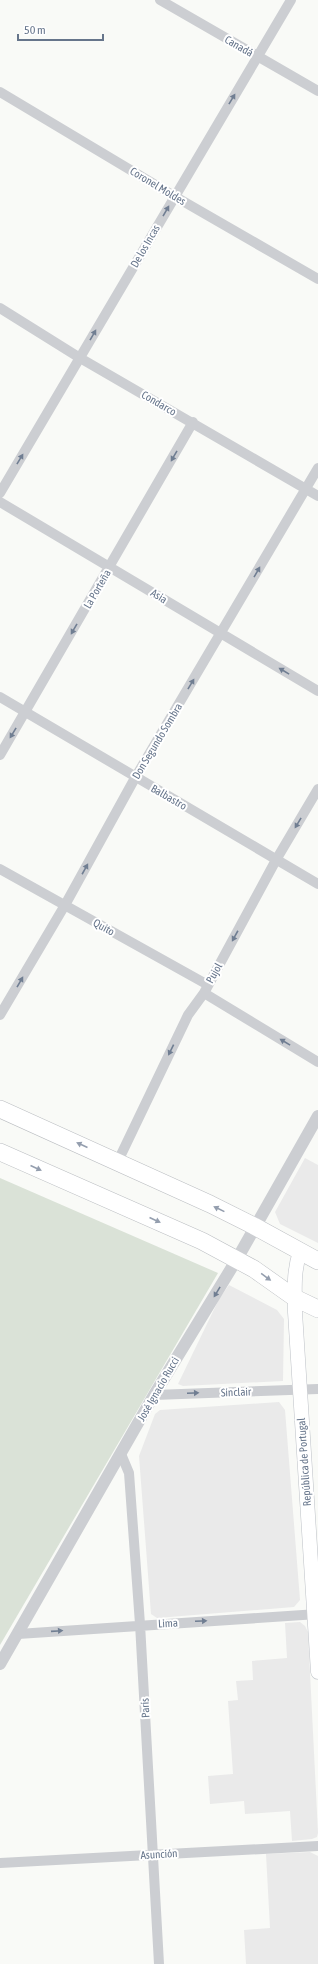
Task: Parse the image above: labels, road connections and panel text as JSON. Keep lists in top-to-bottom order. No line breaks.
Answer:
{"streets":{"main road":["República de Portugal"],"street":["Canadá","Coronel Moldes","De los Incas","Condarco","La Porteña","Asia","Don Segundo Sombra","Balbastro","Quito","Pujol","José Ignacio Rucci","Sinclair","Lima","París","Asunción"]},"crossings":[["Canadá","De los Incas"],["Coronel Moldes","De los Incas"],["De los Incas","Condarco"],["Condarco","La Porteña"],["Condarco","Don Segundo Sombra"],["La Porteña","Asia"],["La Porteña","Balbastro"],["Asia","Don Segundo Sombra"],["Don Segundo Sombra","Balbastro"],["Don Segundo Sombra","Quito"],["Balbastro","Pujol"],["Quito","Pujol"],["José Ignacio Rucci","Sinclair"],["José Ignacio Rucci","Lima"],["José Ignacio Rucci","París"],["Sinclair","República de Portugal"],["República de Portugal","Lima"],["Lima","París"],["París","Asunción"]],"one_way":["De los Incas","La Porteña","Don Segundo Sombra","Quito","Pujol","Sinclair","Lima"],"scale_bar":"50 m"}
